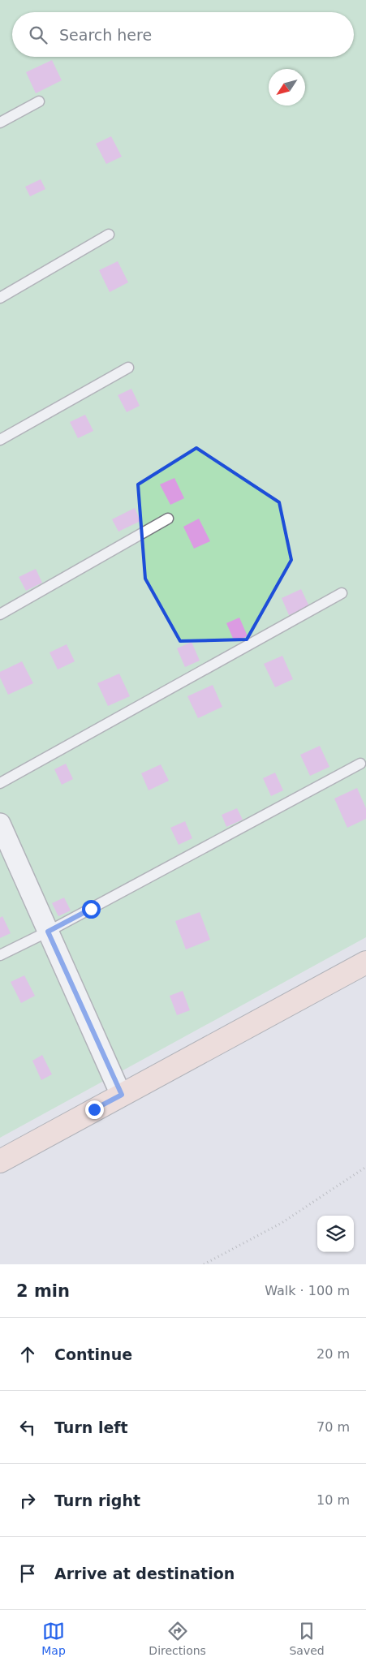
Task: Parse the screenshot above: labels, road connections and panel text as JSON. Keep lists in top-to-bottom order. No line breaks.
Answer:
{"north":"bottom left","page":{"search":"Search here","heading":["2 min","Walk · 100 m"],"list":[["Continue","20 m"],["Turn left","70 m"],["Turn right","10 m"],"Arrive at destination"],"nav":["Map","Directions","Saved"]}}
